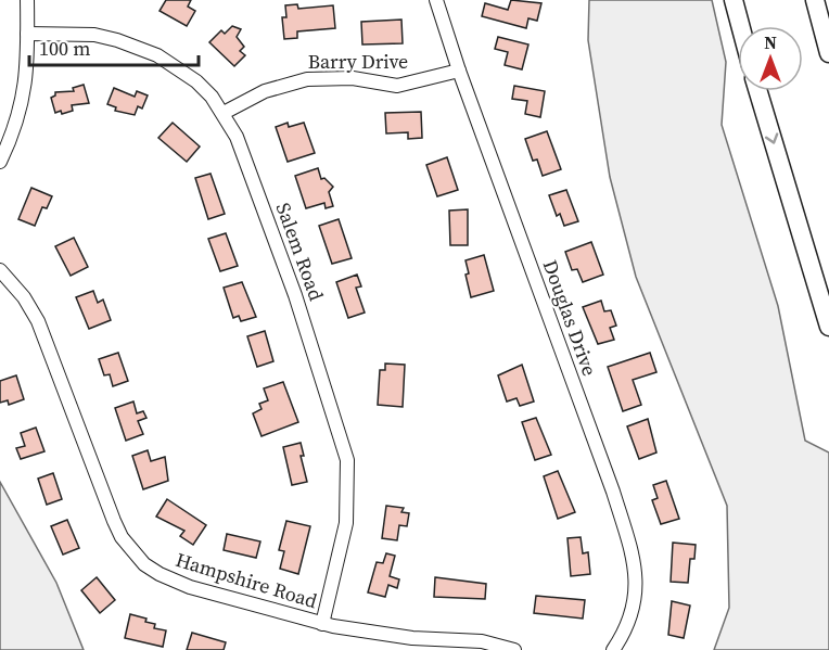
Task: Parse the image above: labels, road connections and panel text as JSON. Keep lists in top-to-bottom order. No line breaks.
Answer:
{"streets":{"street":["Barry Drive","Salem Road","Douglas Drive","Hampshire Road"]},"crossings":[["Barry Drive","Salem Road"],["Barry Drive","Douglas Drive"],["Salem Road","Hampshire Road"]],"scale_bar":"100 m","north":"top"}
